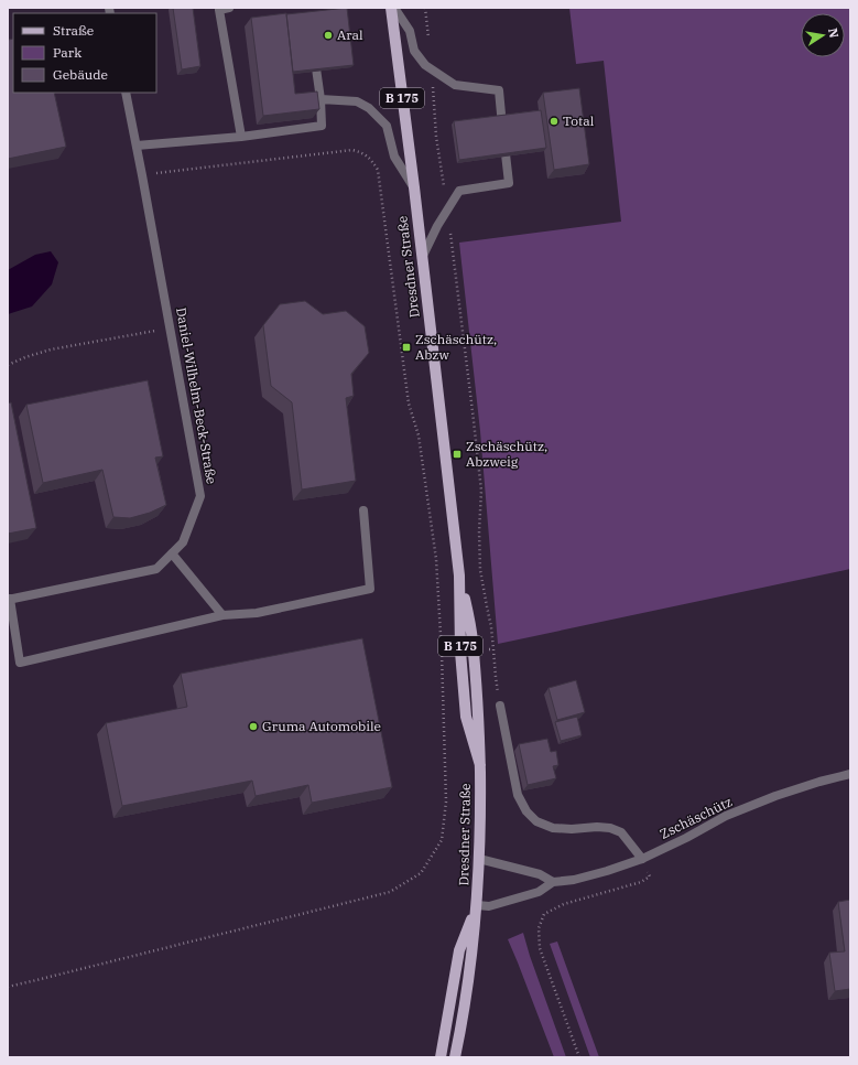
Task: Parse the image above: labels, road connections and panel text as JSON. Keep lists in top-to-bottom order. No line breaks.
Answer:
{"streets":{"main road":["B 175","Dresdner Straße"],"street":["Daniel-Wilhelm-Beck-Straße","Zschäschütz"]},"crossings":[["B 175","Dresdner Straße"],["B 175","Zschäschütz"],["Dresdner Straße","Zschäschütz"]],"places":{"other":["Aral","Total","Gruma Automobile"],"transit":["Zschäschütz, Abzw","Zschäschütz, Abzweig"]},"legend":["Straße","Park","Gebäude"],"north":"right"}
